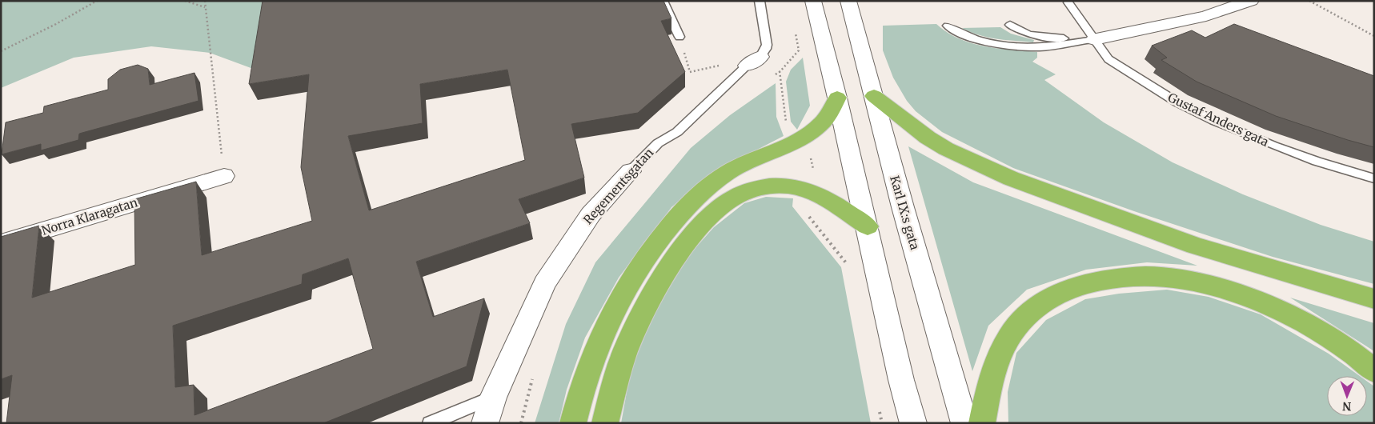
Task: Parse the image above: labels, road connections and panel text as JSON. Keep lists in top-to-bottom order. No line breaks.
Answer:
{"streets":{"street":["Regementsgatan","Karl IX:s gata","Norra Klaragatan"],"lane":["Gustaf Anders gata"]},"north":"bottom"}
